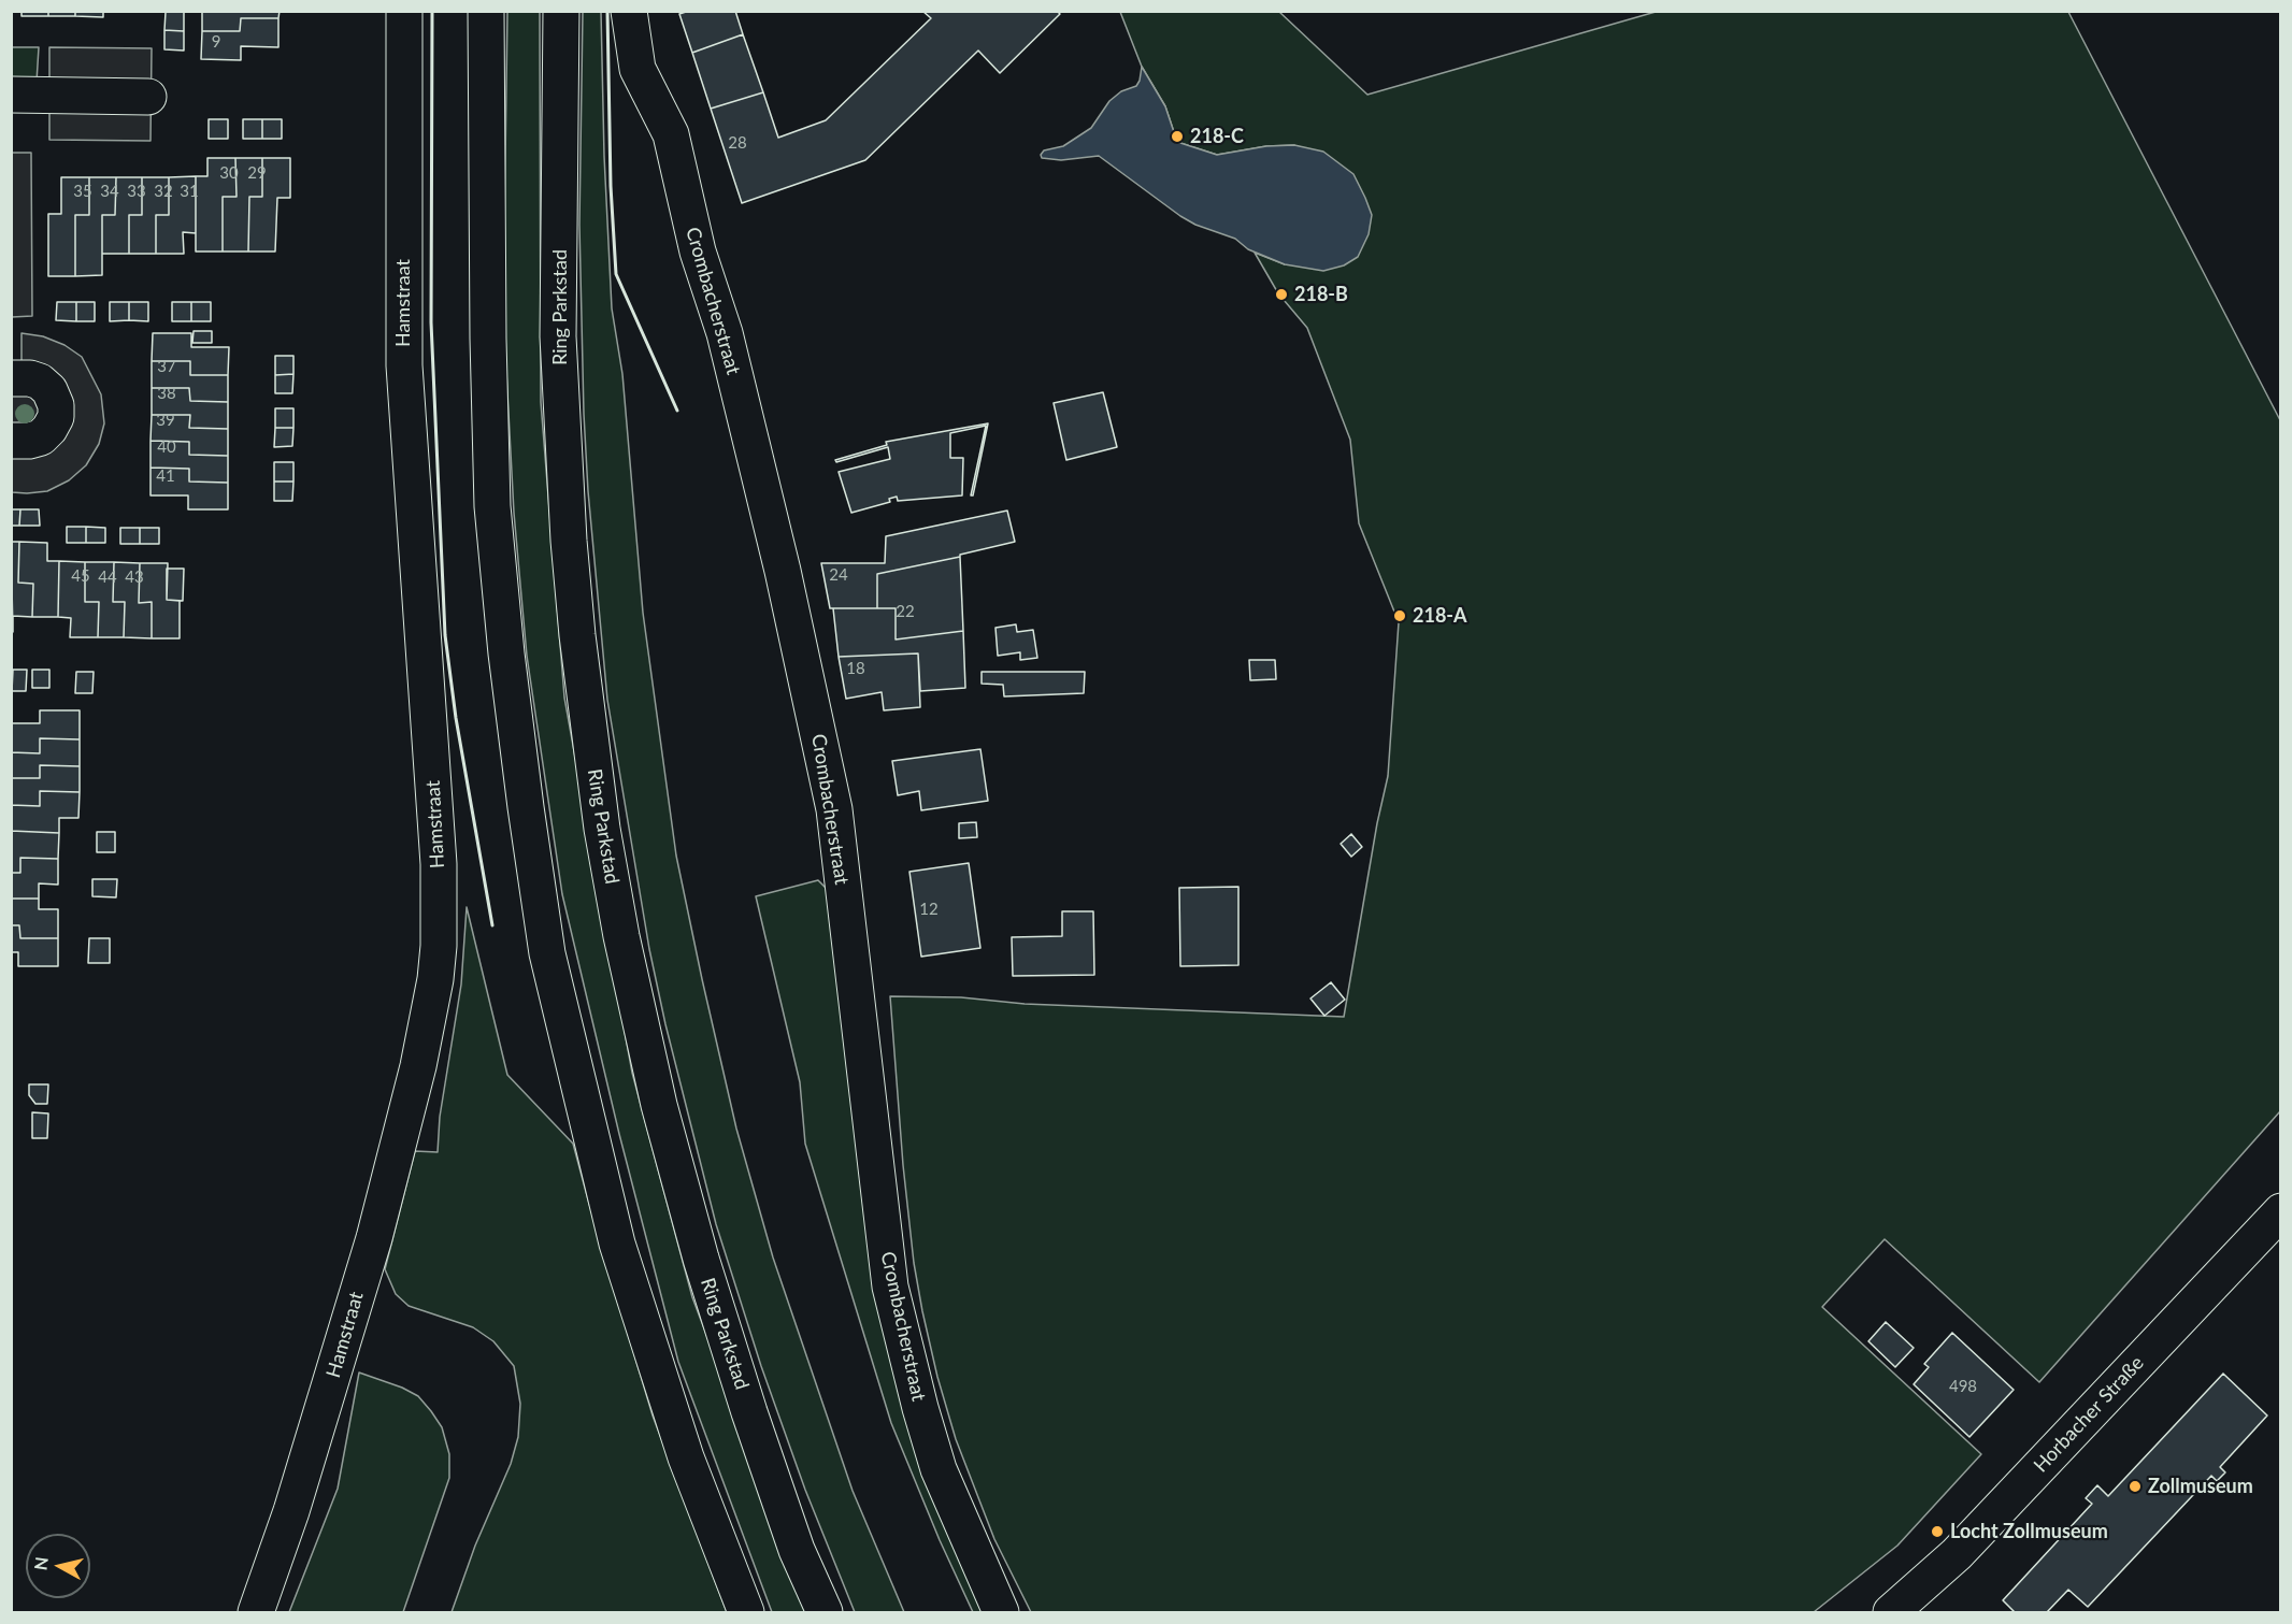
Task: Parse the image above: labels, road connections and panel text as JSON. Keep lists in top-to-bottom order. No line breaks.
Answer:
{"streets":{"main road":["Crombacherstraat","Hamstraat","Ring Parkstad","Horbacher Straße"]},"places":["218-C","218-B","218-A","Zollmuseum","Locht Zollmuseum"],"house_numbers":["9","28","30","29","35","34","33","32","31","37","38","39","40","41","24","45","44","43","22","18","12","498"],"north":"left"}
